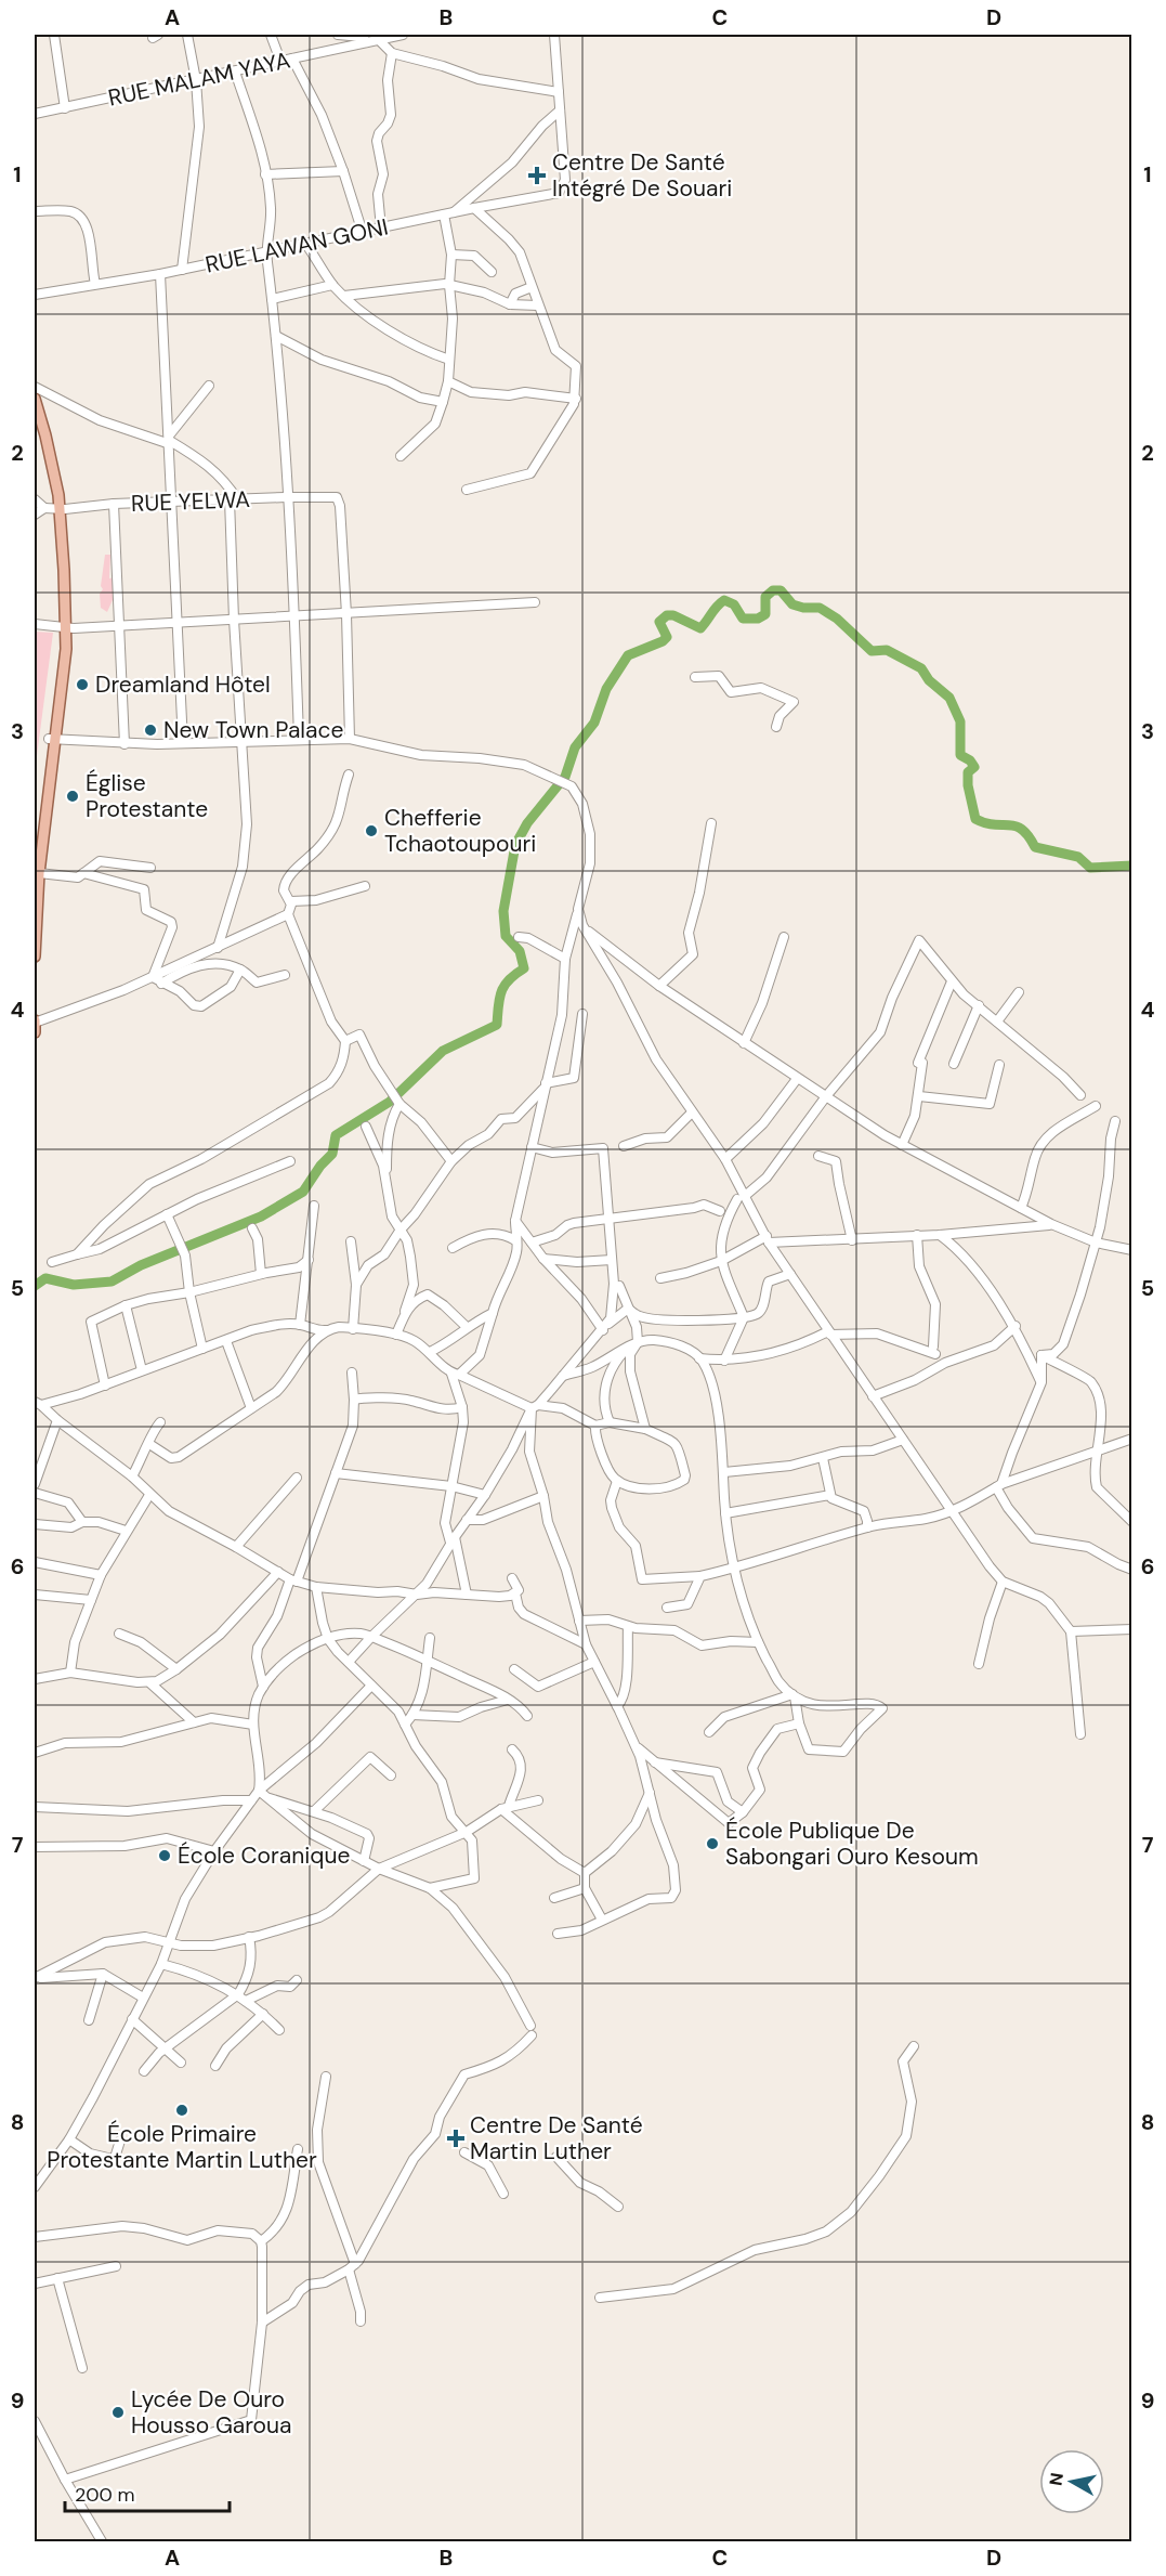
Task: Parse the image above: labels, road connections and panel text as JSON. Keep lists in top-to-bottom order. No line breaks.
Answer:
{"streets":{"street":["RUE MALAM YAYA","RUE LAWAN GONI","RUE YELWA"]},"places":{"health":["Centre De Santé Intégré De Souari","Centre De Santé Martin Luther"],"other":["Dreamland Hôtel","New Town Palace","Église Protestante","Chefferie Tchaotoupouri","École Publique De Sabongari Ouro Kesoum","École Coranique","École Primaire Protestante Martin Luther","Lycée De Ouro Housso Garoua"]},"scale_bar":"200 m","north":"left","grid":{"columns":["A","B","C","D"],"rows":["1","2","3","4","5","6","7","8","9"]}}
